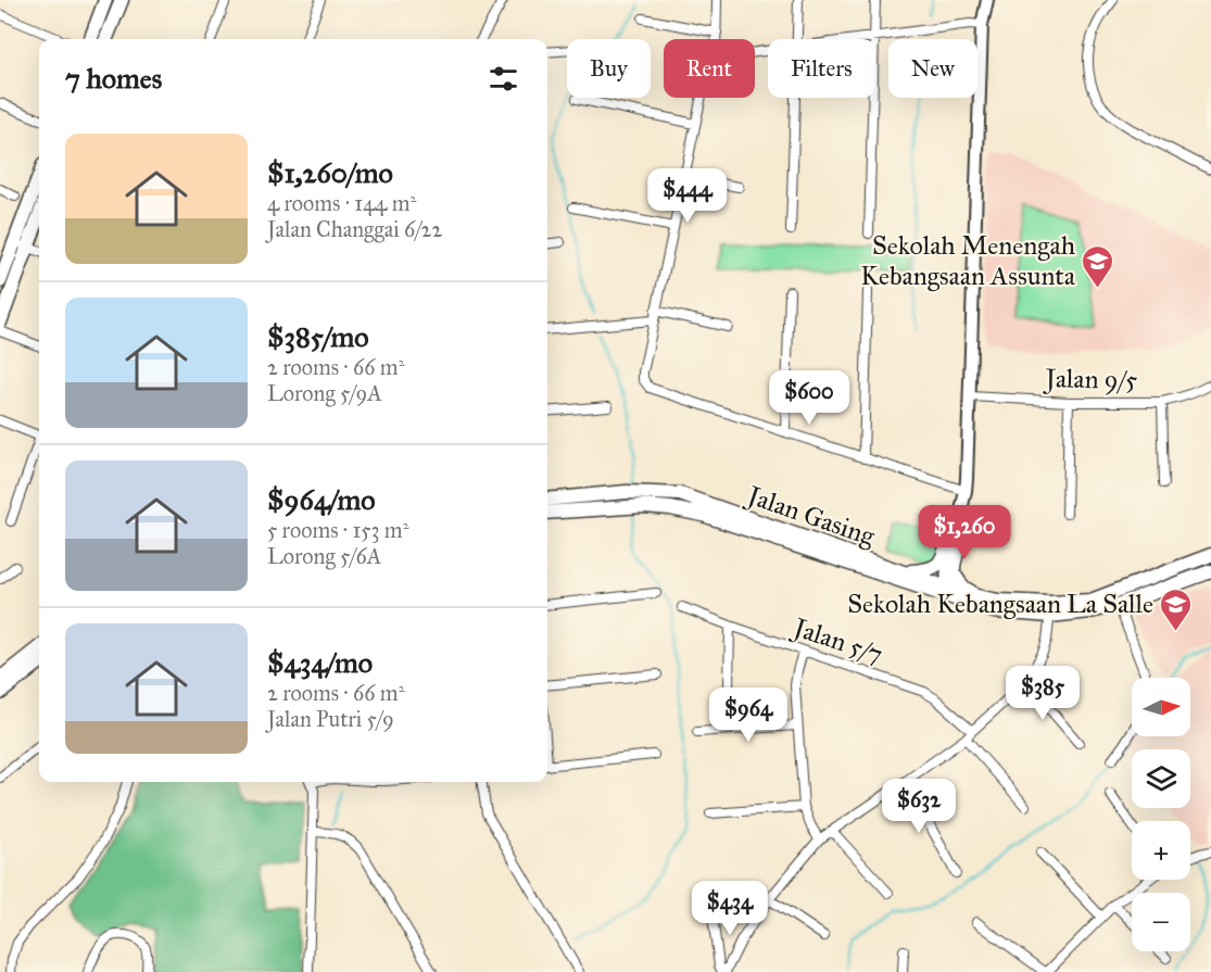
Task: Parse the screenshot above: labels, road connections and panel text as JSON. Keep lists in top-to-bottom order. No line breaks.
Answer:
{"streets":{"main road":["Jalan Gasing"],"street":["Jalan 9/5","Jalan 5/7"]},"places":{"school or university":["Sekolah Menengah Kebangsaan Assunta","Sekolah Kebangsaan La Salle"]},"north":"right","page":{"chip":["Buy","Rent","Filters","New"],"heading":"7 homes","list":[{"name":"$1,260/mo","note":"4 rooms · 144 m² · Jalan Changgai 6/22"},{"name":"$385/mo","note":"2 rooms · 66 m² · Lorong 5/9A"},{"name":"$964/mo","note":"5 rooms · 153 m² · Lorong 5/6A"},{"name":"$434/mo","note":"2 rooms · 66 m² · Jalan Putri 5/9"}],"price":["$444","$600","$1,260","$385","$964","$632","$434"],"map_buttons":["+","−"]}}
